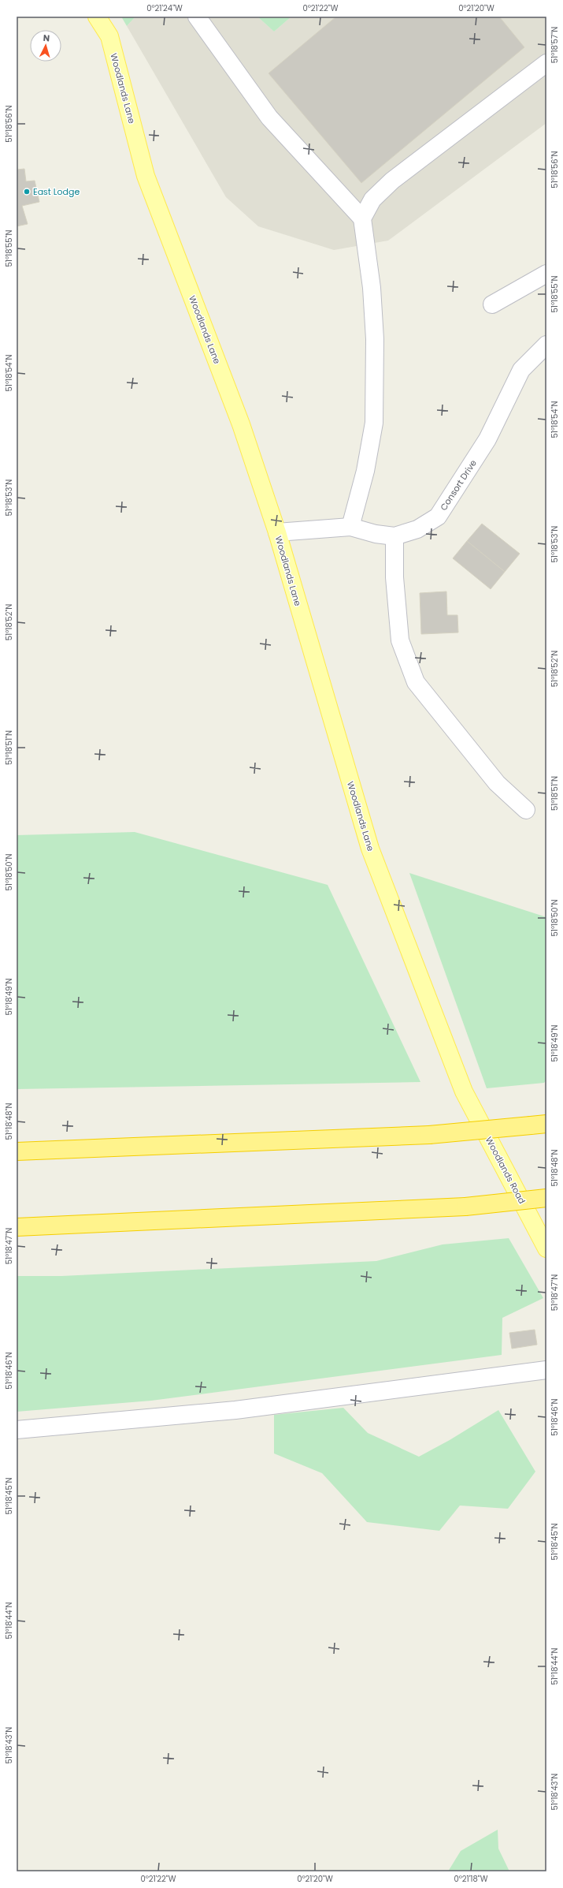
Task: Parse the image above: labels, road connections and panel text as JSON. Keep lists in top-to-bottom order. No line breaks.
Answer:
{"streets":{"main road":["Woodlands Lane","Woodlands Road"],"street":["Consort Drive"]},"crossings":[["Woodlands Lane","Consort Drive"],["Woodlands Lane","Woodlands Road"]],"places":["East Lodge"],"north":"top","coordinates":["0°21'24\"W","0°21'22\"W","0°21'20\"W","51°18'57\"N","51°18'56\"N","51°18'55\"N","51°18'54\"N","51°18'53\"N","51°18'52\"N","51°18'51\"N","51°18'50\"N","51°18'49\"N","51°18'48\"N","51°18'47\"N","51°18'46\"N","51°18'45\"N","51°18'44\"N","51°18'43\"N","0°21'18\"W"]}
